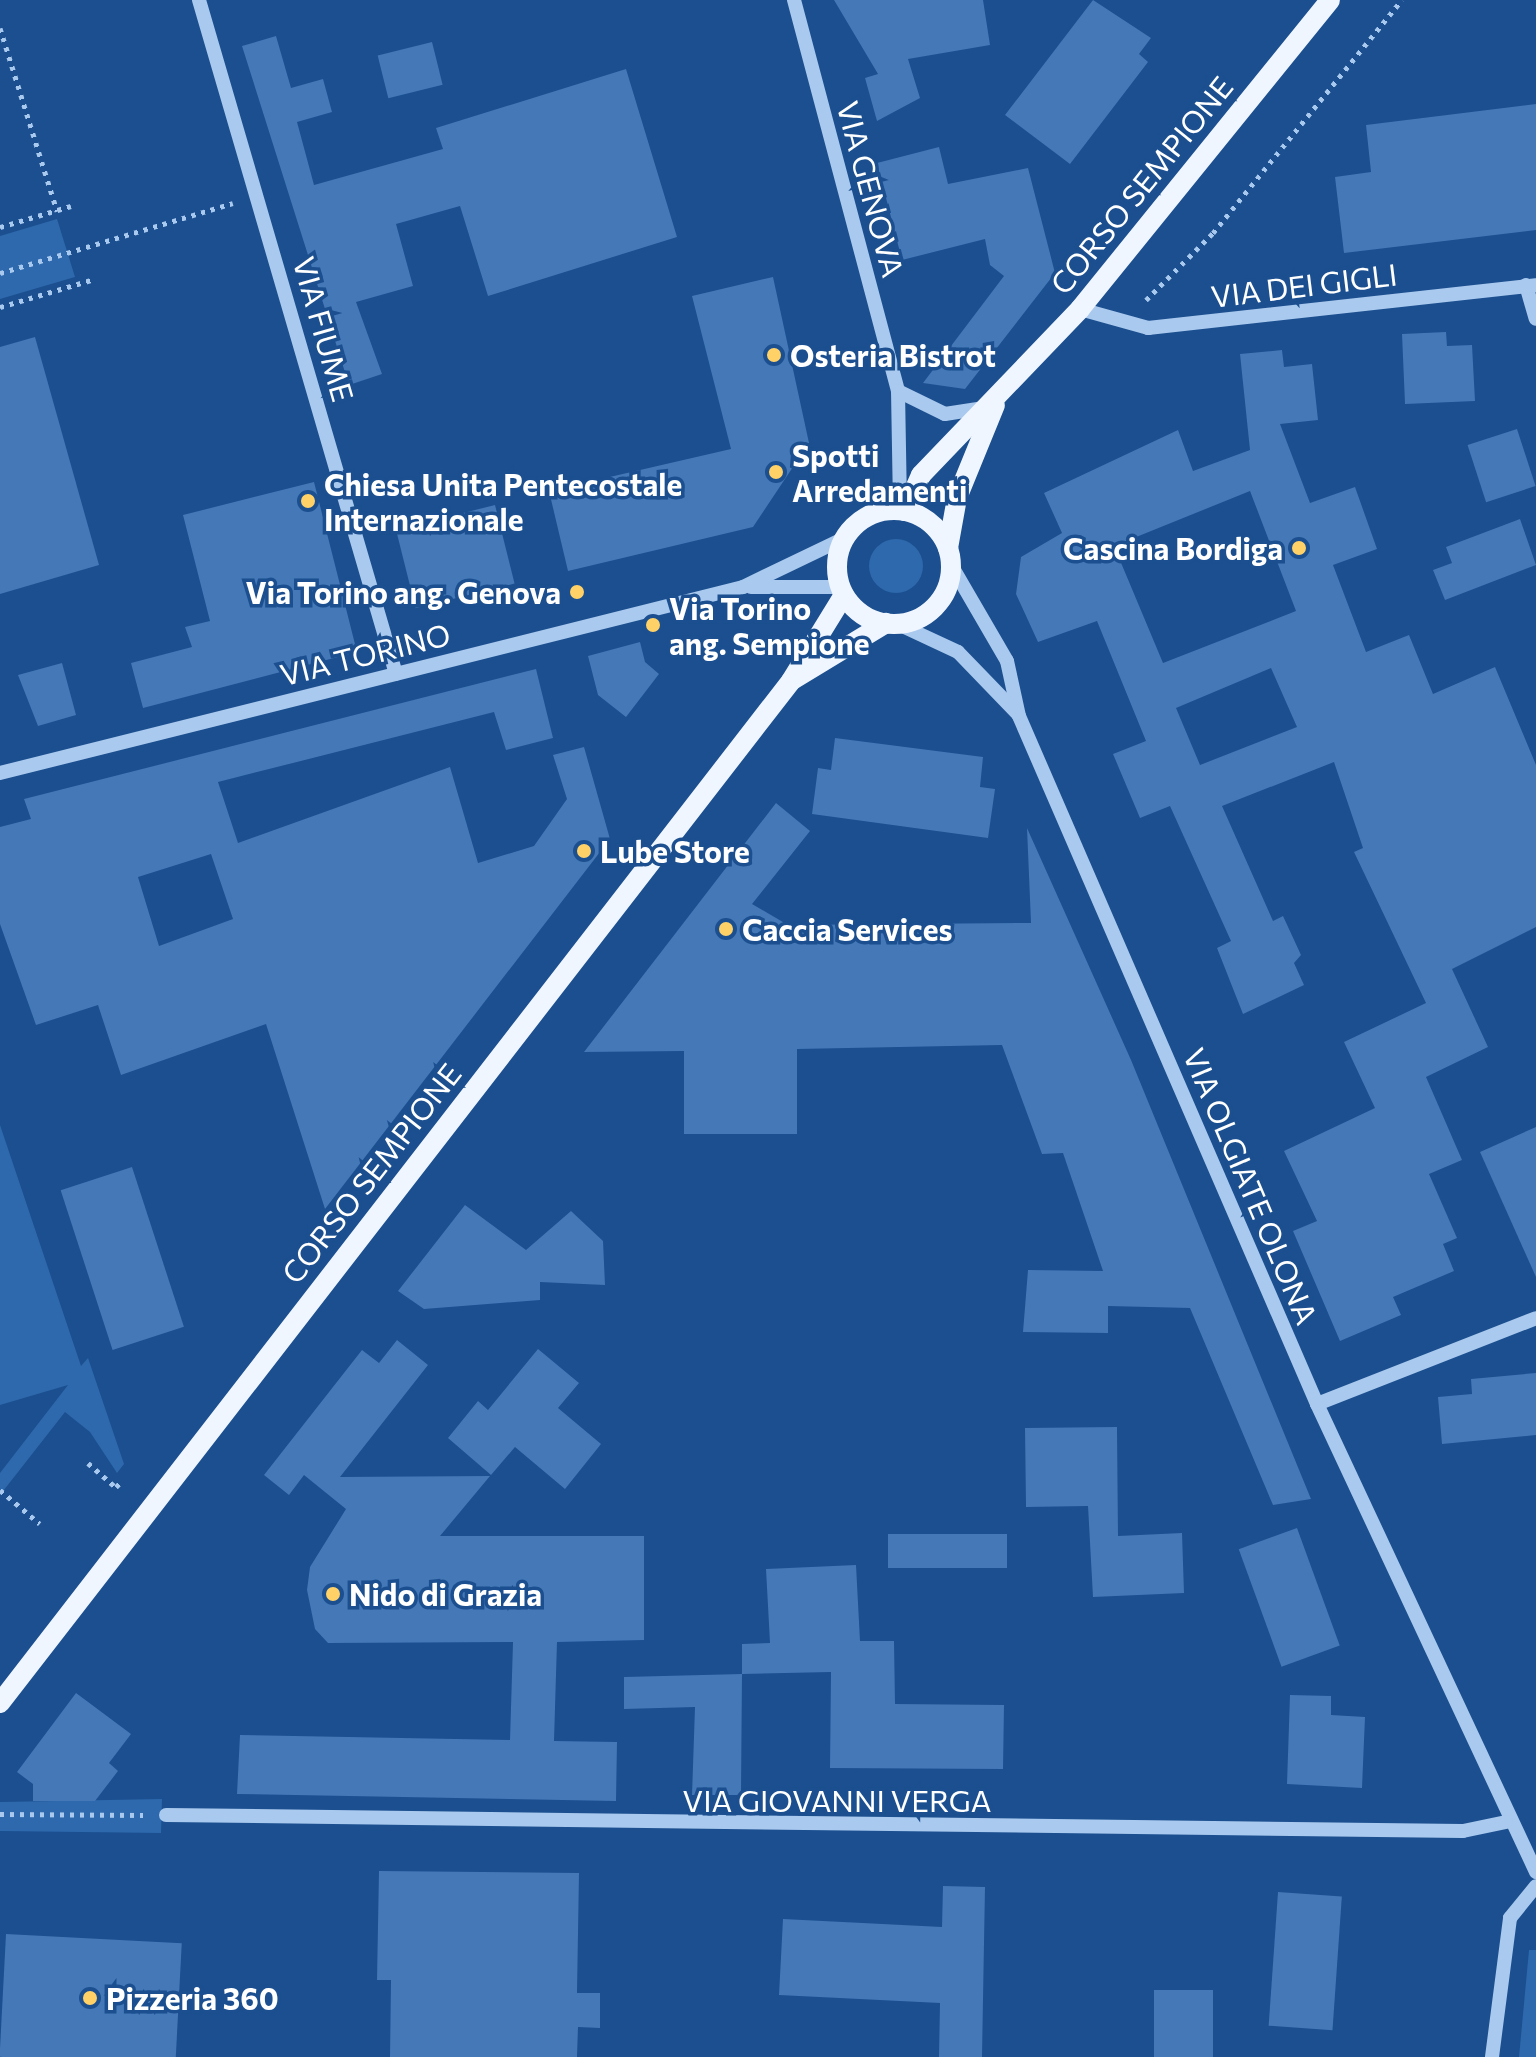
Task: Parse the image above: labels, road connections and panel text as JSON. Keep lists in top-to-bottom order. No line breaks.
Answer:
{"streets":{"main road":["CORSO SEMPIONE"],"street":["VIA GENOVA","VIA DEI GIGLI","VIA FIUME","VIA TORINO","VIA OLGIATE OLONA","VIA GIOVANNI VERGA"]},"crossings":[["CORSO SEMPIONE","VIA GENOVA"],["CORSO SEMPIONE","VIA DEI GIGLI"],["CORSO SEMPIONE","VIA TORINO"],["CORSO SEMPIONE","VIA OLGIATE OLONA"],["VIA GENOVA","VIA TORINO"],["VIA GENOVA","VIA OLGIATE OLONA"],["VIA FIUME","VIA TORINO"],["VIA TORINO","VIA OLGIATE OLONA"],["VIA OLGIATE OLONA","VIA GIOVANNI VERGA"]],"places":["Osteria Bistrot","Spotti Arredamenti","Chiesa Unita Pentecostale Internazionale","Cascina Bordiga","Via Torino ang. Genova","Via Torino ang. Sempione","Lube Store","Caccia Services","Nido di Grazia","Pizzeria 360"]}
